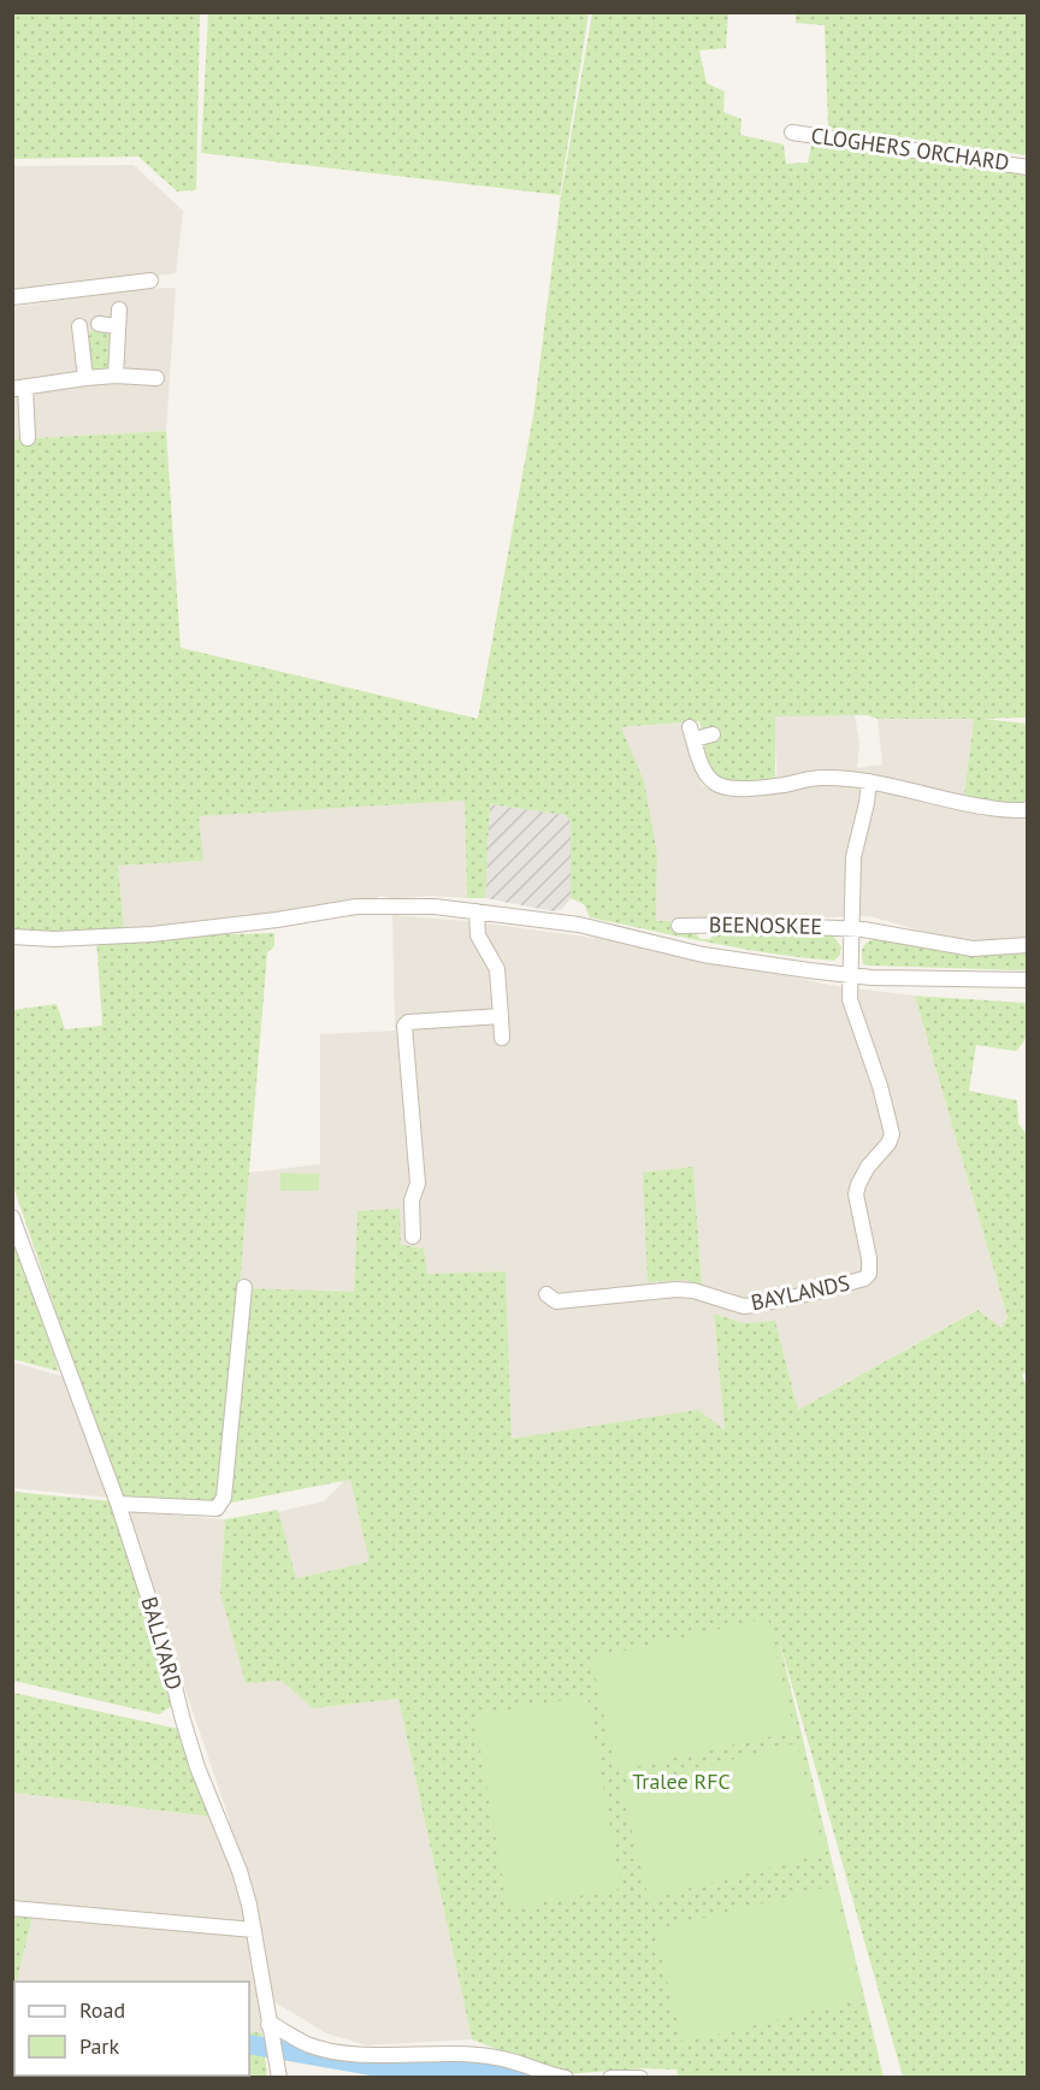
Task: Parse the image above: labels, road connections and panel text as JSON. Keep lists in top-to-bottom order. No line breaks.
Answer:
{"streets":{"street":["CLOGHERS ORCHARD","BEENOSKEE","BAYLANDS","BALLYARD"]},"crossings":[["BEENOSKEE","BAYLANDS"]],"parks":["Tralee RFC"],"legend":["Road","Park"]}
